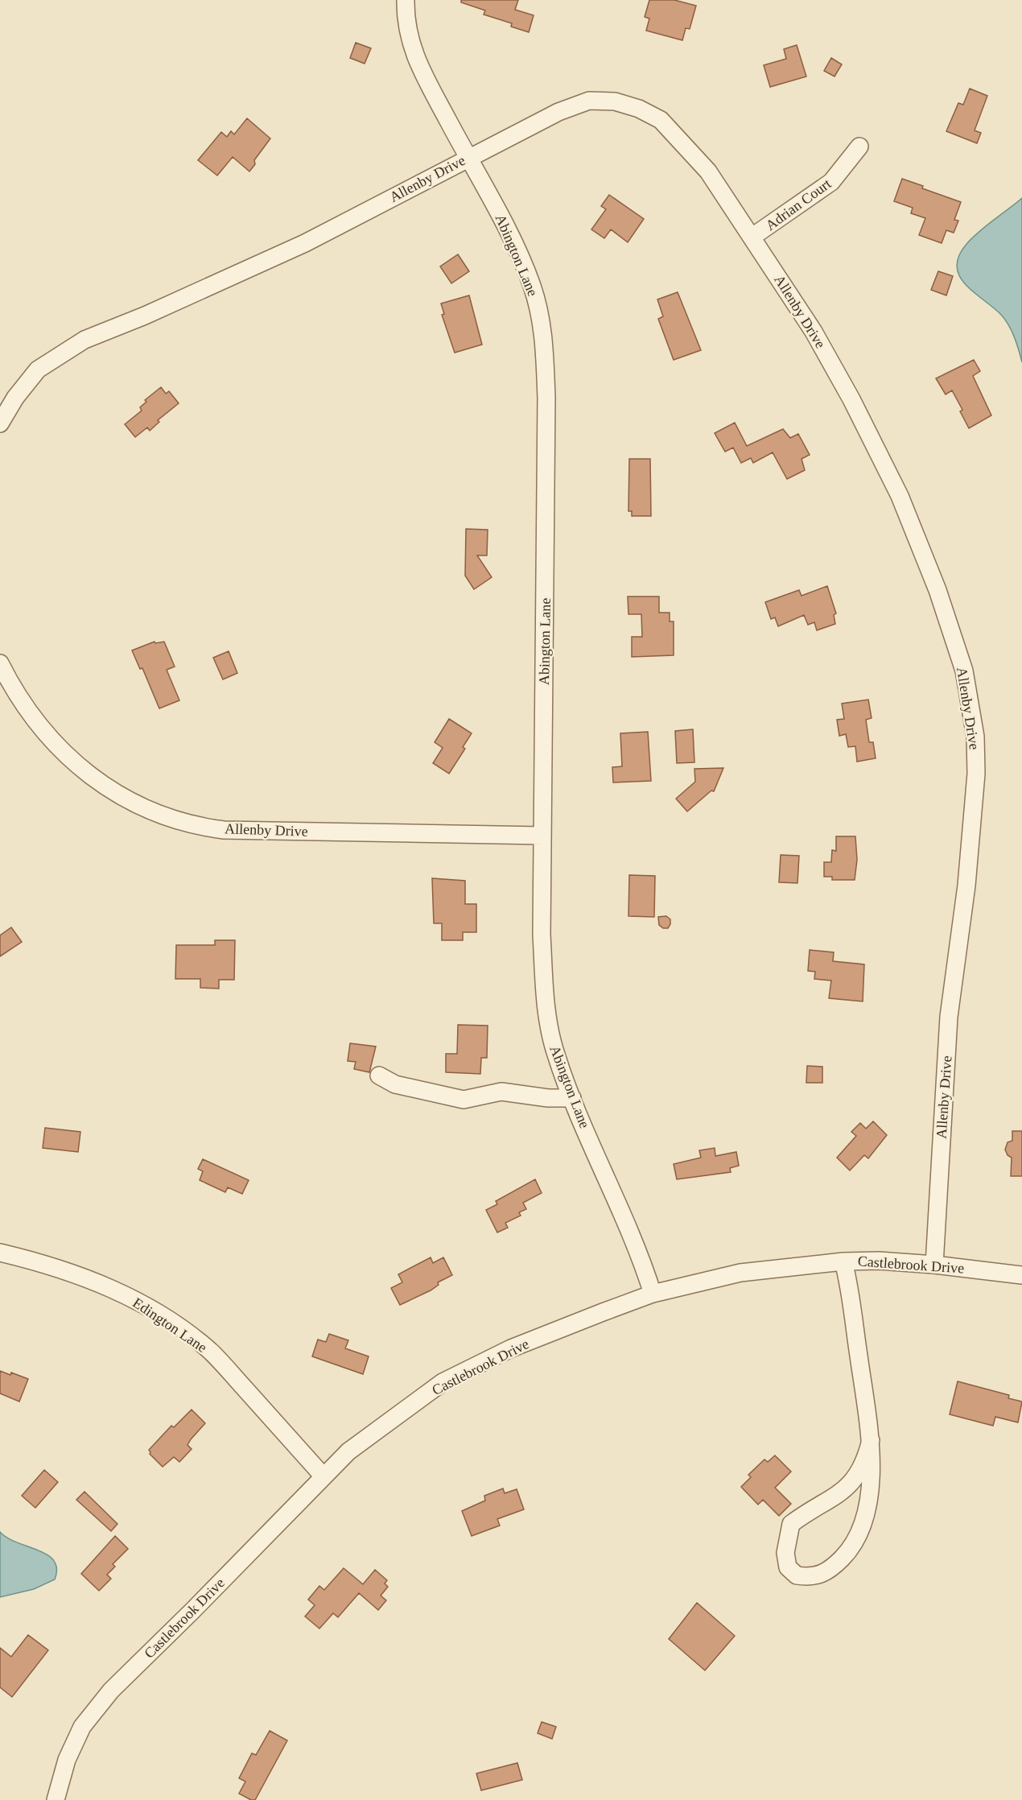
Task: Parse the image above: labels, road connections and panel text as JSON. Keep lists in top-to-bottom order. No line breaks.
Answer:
{"streets":{"street":["Allenby Drive","Adrian Court","Abington Lane","Castlebrook Drive","Edington Lane"]},"crossings":[["Allenby Drive","Adrian Court"],["Allenby Drive","Abington Lane"],["Allenby Drive","Castlebrook Drive"],["Abington Lane","Castlebrook Drive"],["Castlebrook Drive","Edington Lane"]]}
